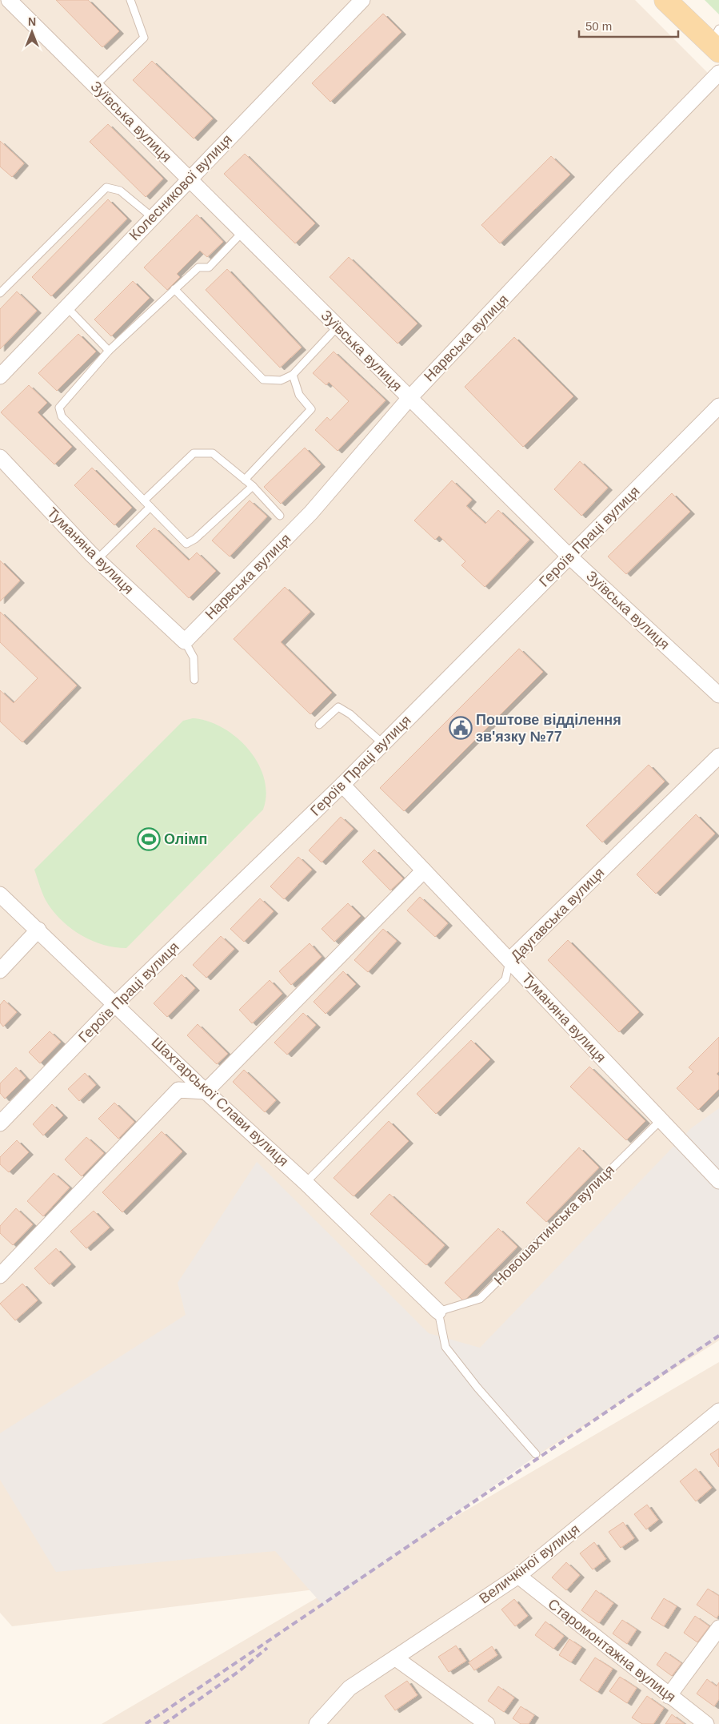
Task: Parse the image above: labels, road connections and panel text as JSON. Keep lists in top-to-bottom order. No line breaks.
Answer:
{"streets":{"street":["Зуївська вулиця","Колесникової вулиця","Нарвська вулиця","Героїв Праці вулиця","Туманяна вулиця","Даугавська вулиця","Шахтарської Слави вулиця","Величкіної вулиця","Старомонтажна вулиця"],"lane":["Новошахтинська вулиця"]},"crossings":[["Зуївська вулиця","Колесникової вулиця"],["Зуївська вулиця","Нарвська вулиця"],["Зуївська вулиця","Героїв Праці вулиця"],["Нарвська вулиця","Туманяна вулиця"],["Героїв Праці вулиця","Туманяна вулиця"],["Героїв Праці вулиця","Шахтарської Слави вулиця"],["Туманяна вулиця","Даугавська вулиця"],["Туманяна вулиця","Новошахтинська вулиця"],["Даугавська вулиця","Шахтарської Слави вулиця"],["Шахтарської Слави вулиця","Новошахтинська вулиця"],["Величкіної вулиця","Старомонтажна вулиця"]],"places":{"public building":["Поштове відділення зв'язку №77"],"sports":["Олімп"]},"scale_bar":"50 m","north":"top"}
